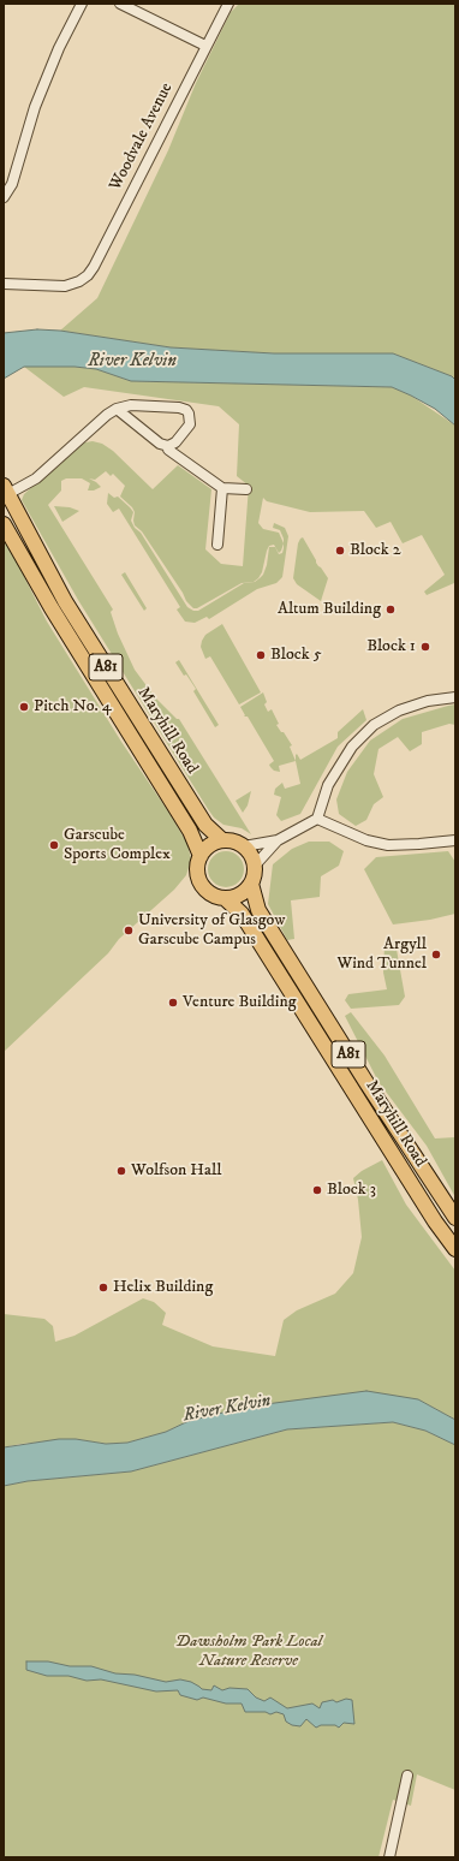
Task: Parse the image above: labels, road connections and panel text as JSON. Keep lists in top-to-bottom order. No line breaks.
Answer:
{"streets":{"main road":["A81","Maryhill Road"],"street":["Woodvale Avenue"]},"crossings":[["A81","Maryhill Road"]],"water":["River Kelvin"],"parks":["Dawsholm Park Local Nature Reserve"],"places":["Block 2","Altum Building","Block 1","Block 5","Pitch No. 4","Garscube Sports Complex","University of Glasgow Garscube Campus","Argyll Wind Tunnel","Venture Building","Wolfson Hall","Block 3","Helix Building"]}
